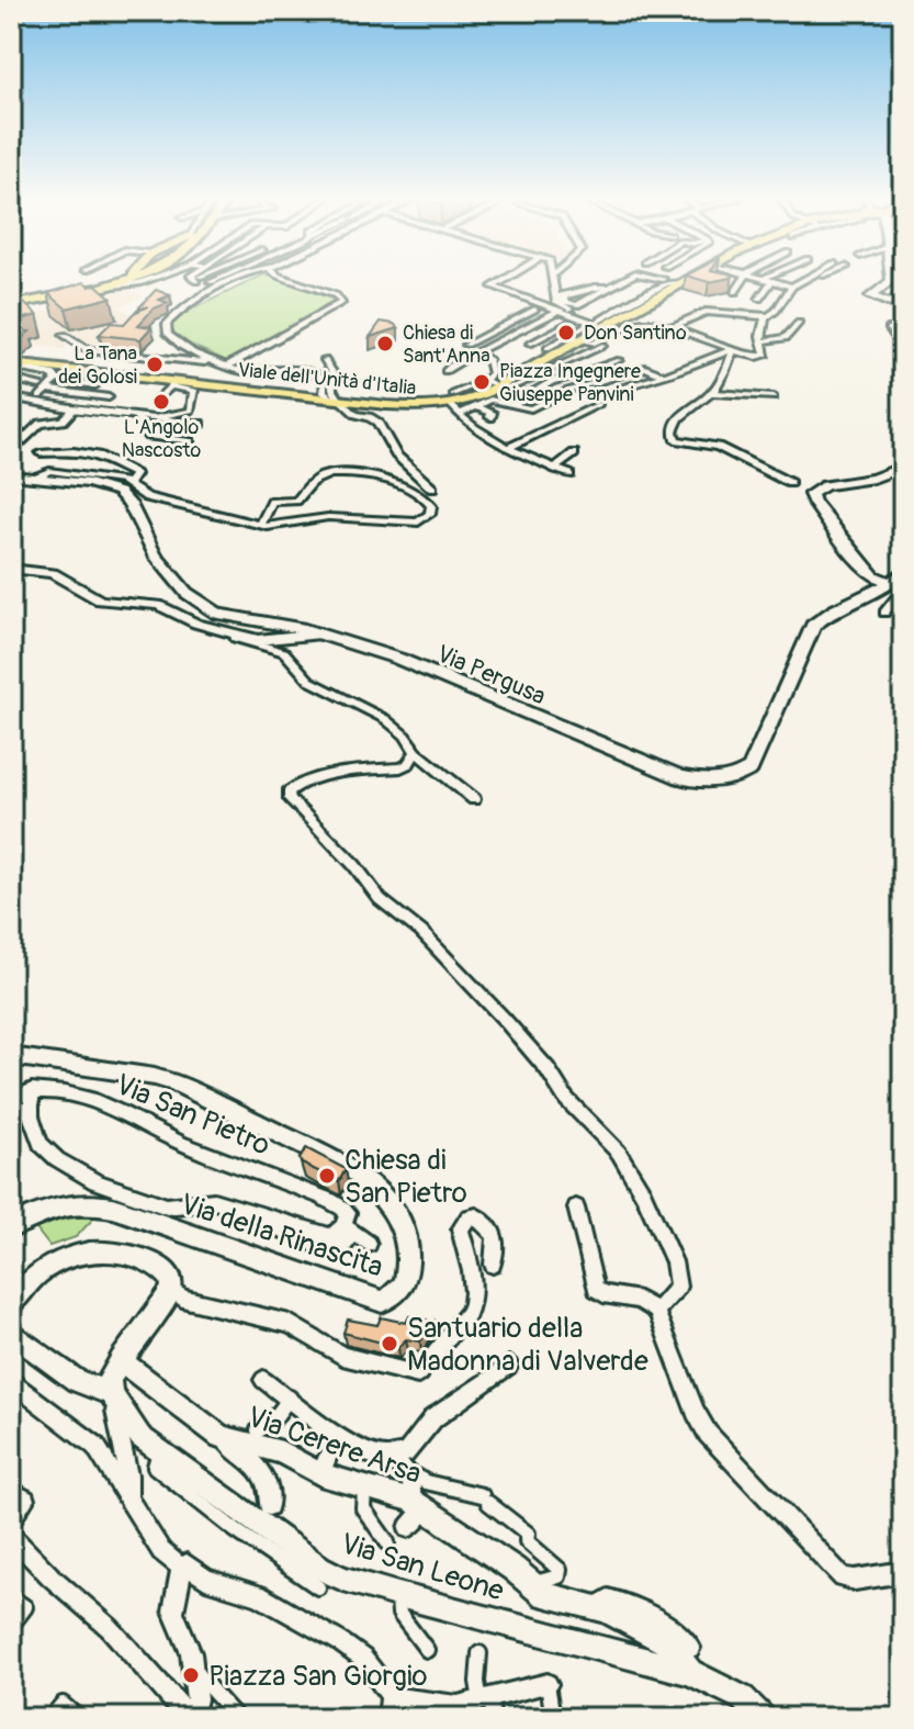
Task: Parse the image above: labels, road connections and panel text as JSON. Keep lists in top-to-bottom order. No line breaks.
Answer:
{"streets":{"main road":["Viale dell'Unità d'Italia","Via Pergusa"],"street":["Via San Pietro","Via della Rinascita","Via Cerere Arsa","Via San Leone"]},"crossings":[["Via Cerere Arsa","Via San Leone"]],"places":["Don Santino","Chiesa di Sant'Anna","La Tana dei Golosi","Piazza Ingegnere Giuseppe Panvini","L'Angolo Nascosto","Chiesa di San Pietro","Santuario della Madonna di Valverde","Piazza San Giorgio"]}
